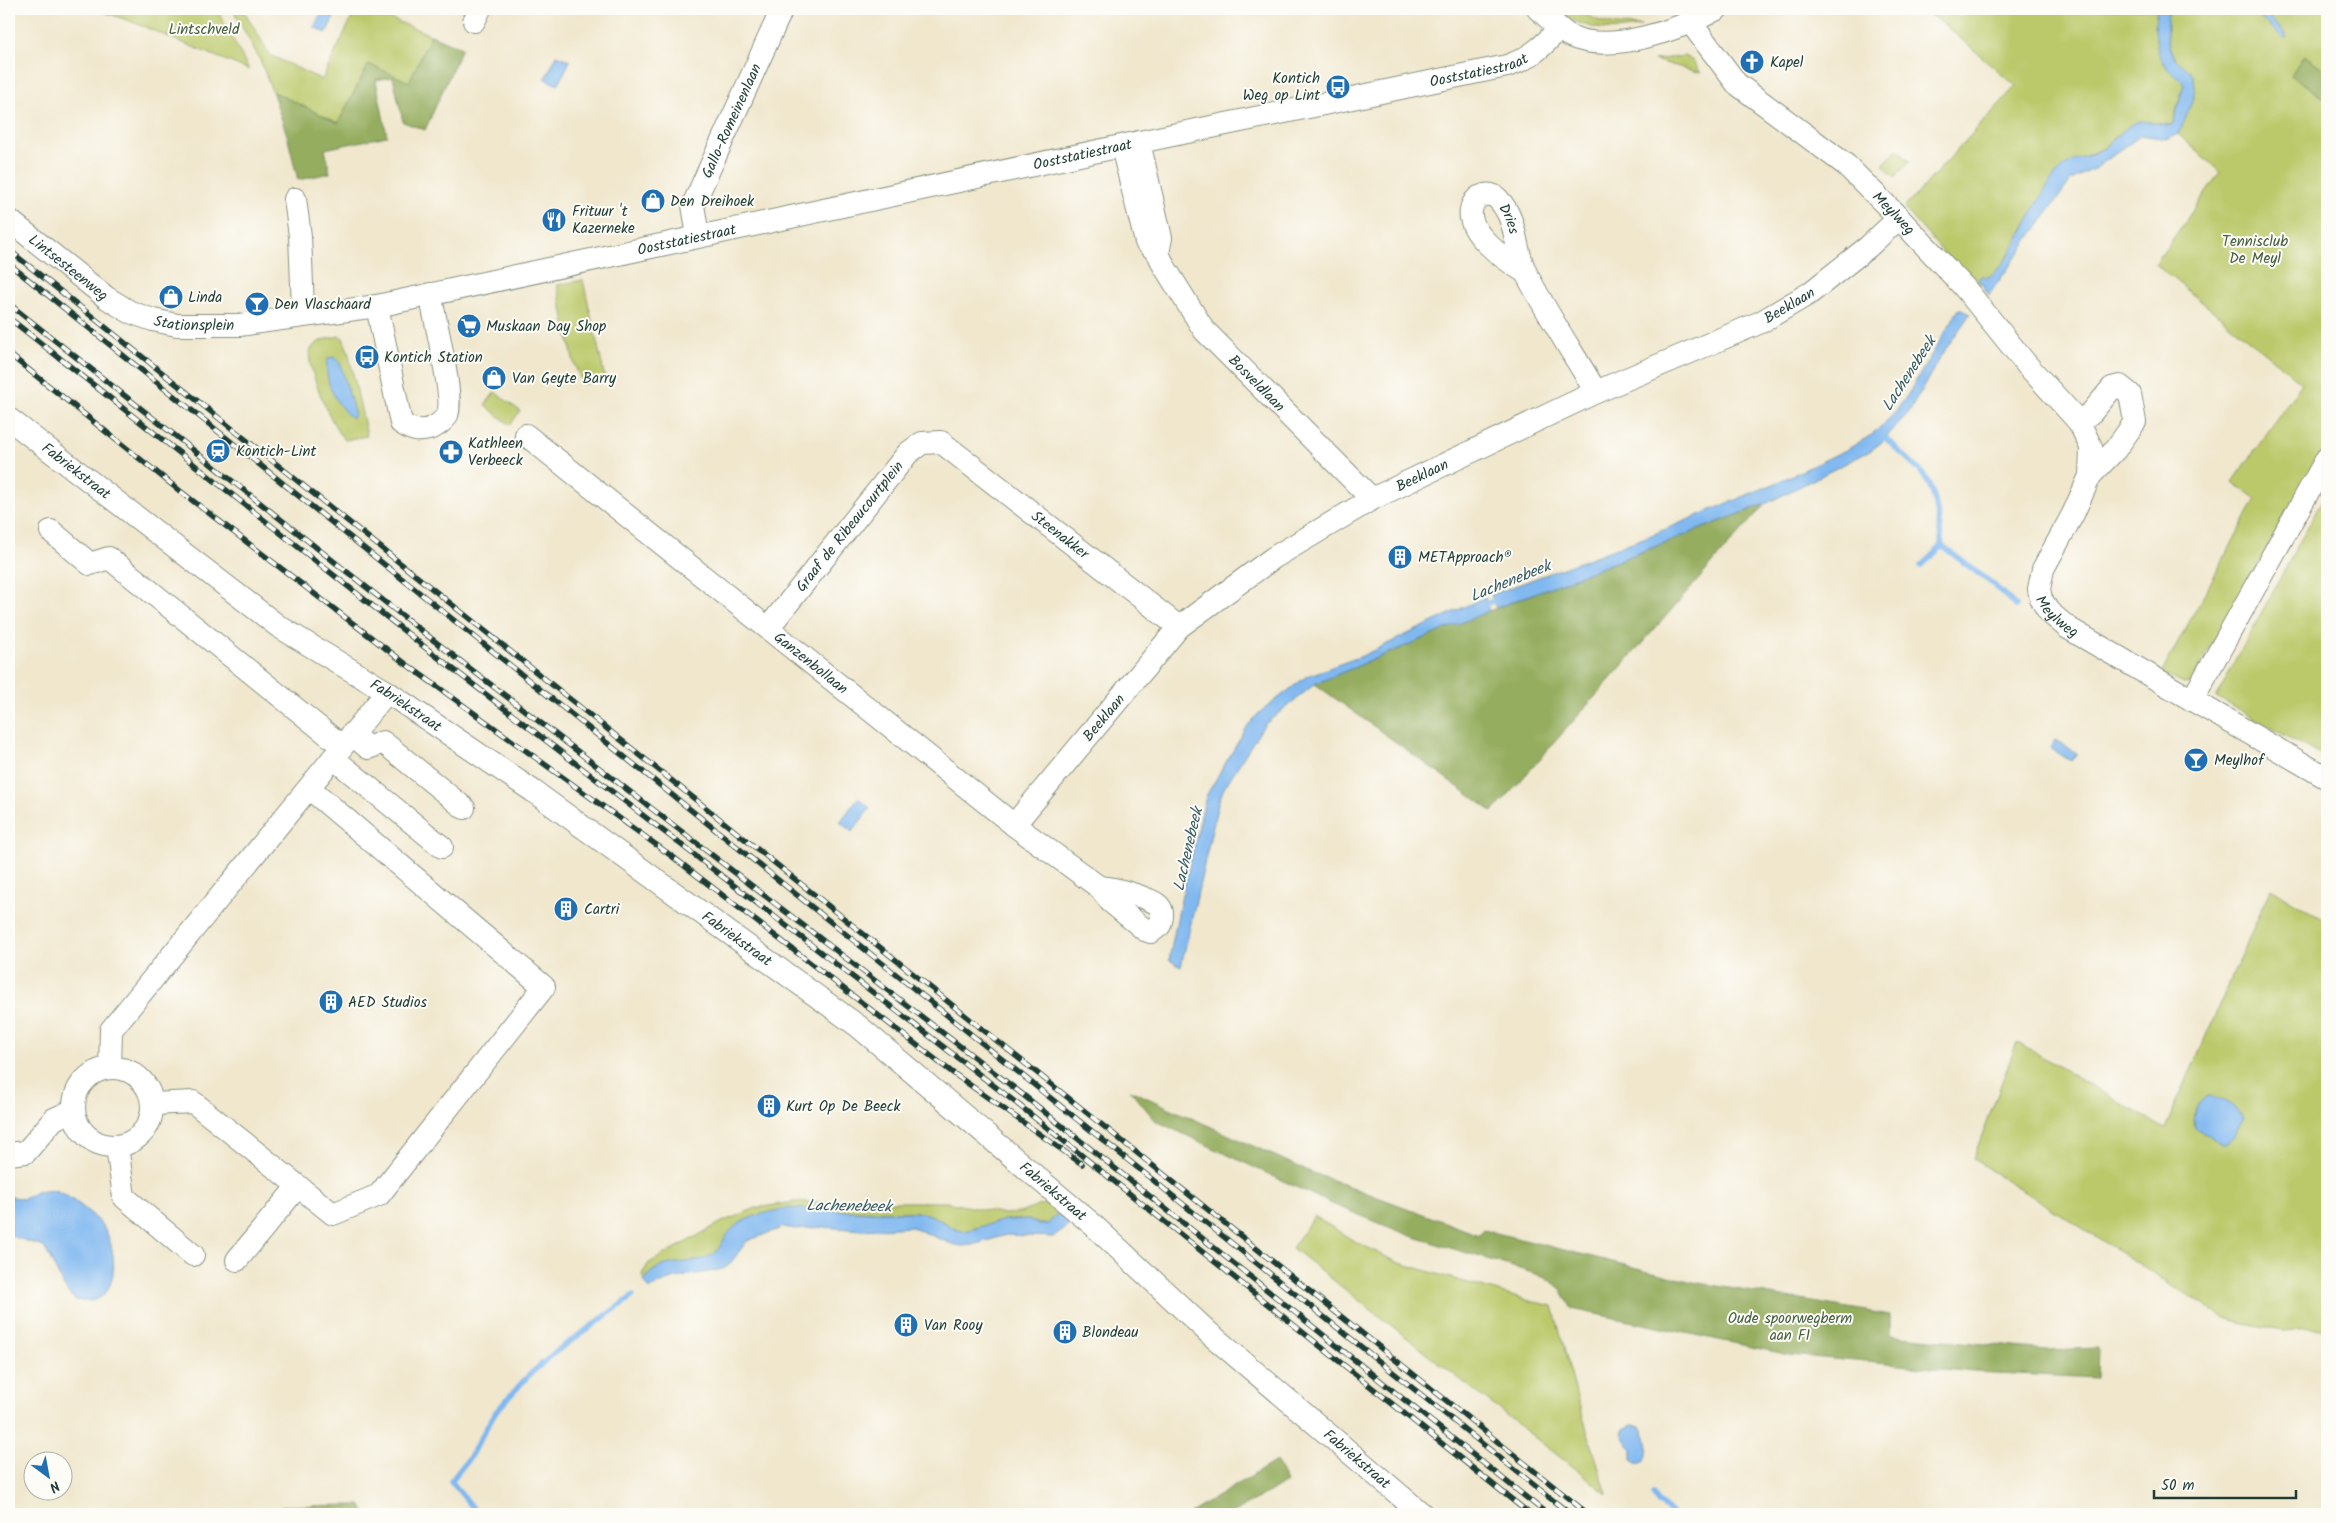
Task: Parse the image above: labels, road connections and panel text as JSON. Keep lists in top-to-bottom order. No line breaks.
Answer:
{"streets":{"street":["Ooststatiestraat","Gallo-Romeinenlaan","Meylweg","Lintsesteenweg","Beeklaan","Stationsplein","Bosveldlaan","Fabriekstraat","Graaf de Ribeaucourtplein","Steenakker","Ganzenbollaan"]},"crossings":[["Ooststatiestraat","Gallo-Romeinenlaan"],["Ooststatiestraat","Stationsplein"],["Ooststatiestraat","Bosveldlaan"],["Meylweg","Beeklaan"],["Lintsesteenweg","Stationsplein"],["Beeklaan","Bosveldlaan"],["Beeklaan","Steenakker"],["Beeklaan","Ganzenbollaan"],["Graaf de Ribeaucourtplein","Steenakker"],["Graaf de Ribeaucourtplein","Ganzenbollaan"]],"water":["Lachenebeek"],"parks":["Lintschveld","Tennisclub De Meyl","Oude spoorwegberm aan F1"],"places":{"church":["Kapel"],"bus stop":["Kontich Weg op Lint","Kontich Station"],"shop":["Den Dreihoek","Linda","Van Geyte Barry"],"restaurant":["Frituur 't Kazerneke"],"bar":["Den Vlaschaard","Meylhof"],"supermarket":["Muskaan Day Shop"],"station":["Kontich-Lint"],"pharmacy":["Kathleen Verbeeck"],"building":["METApproach®","Cartri","AED Studios","Kurt Op De Beeck","Van Rooy","Blondeau"]},"scale_bar":"50 m","north":"bottom right"}
